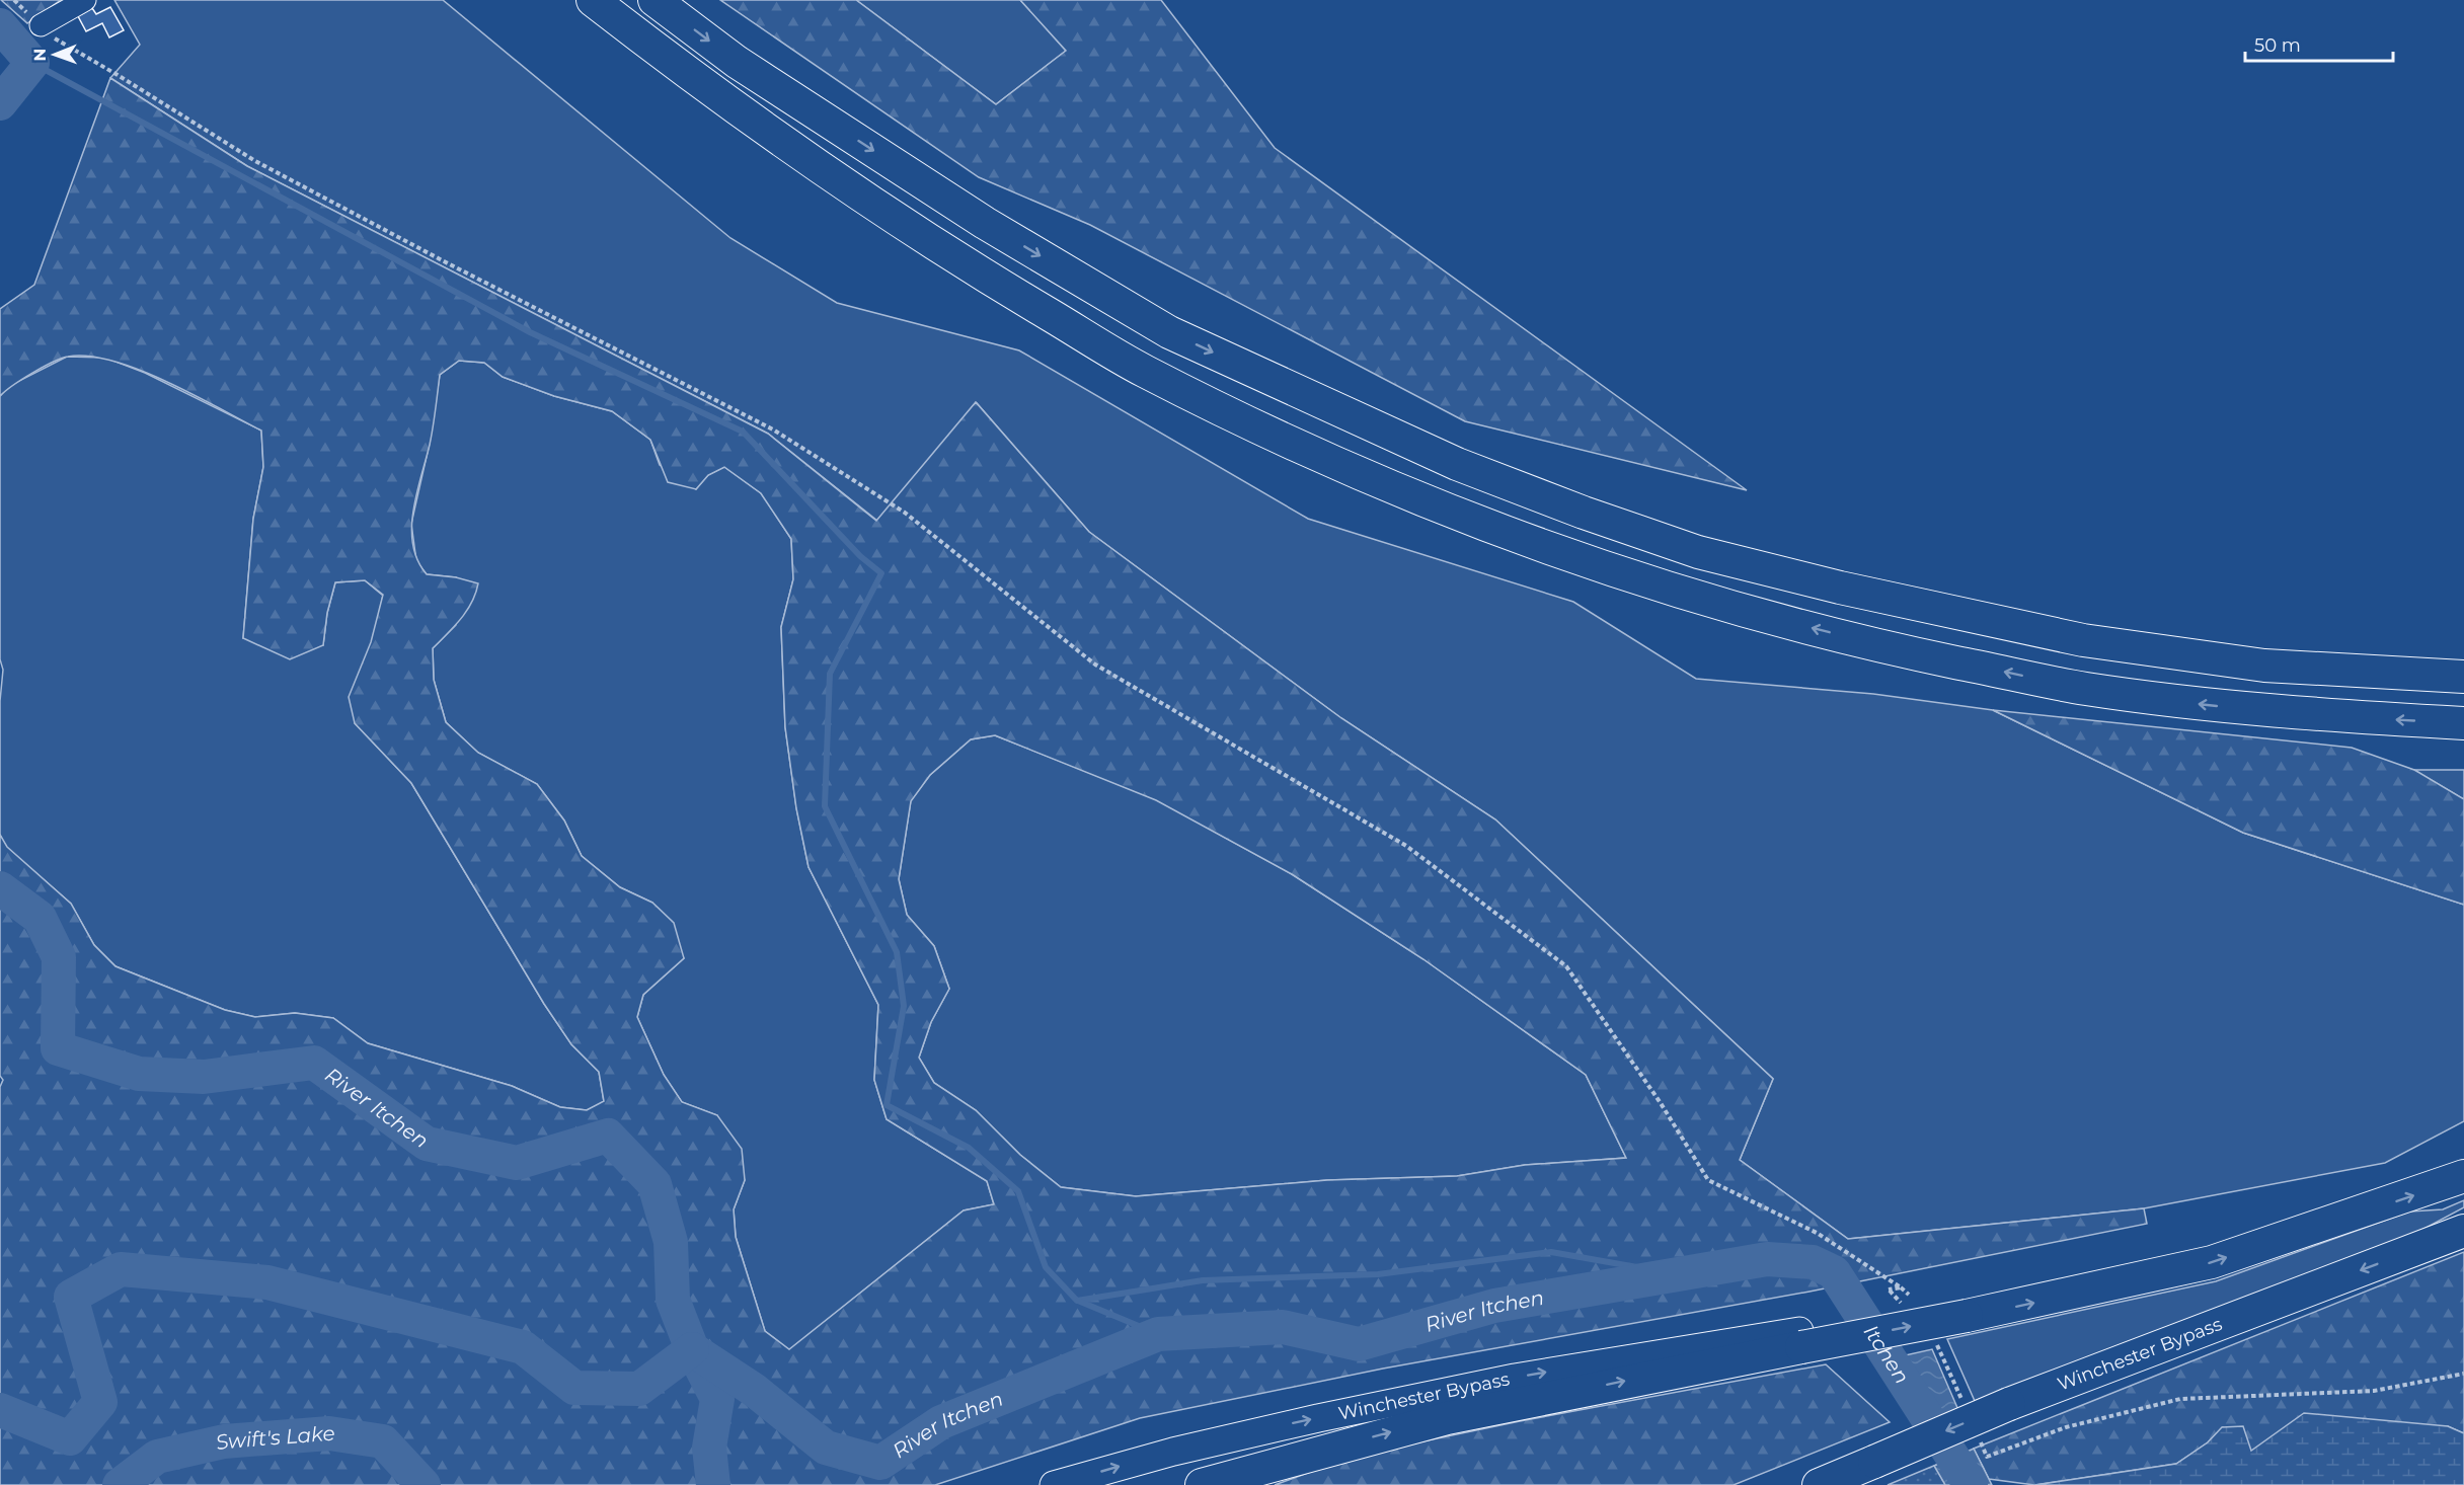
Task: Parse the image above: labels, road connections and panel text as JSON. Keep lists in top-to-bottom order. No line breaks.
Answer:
{"streets":{"highway":["Winchester Bypass"]},"water":["River Itchen","Itchen","Swift's Lake"],"scale_bar":"50 m","north":"left"}
